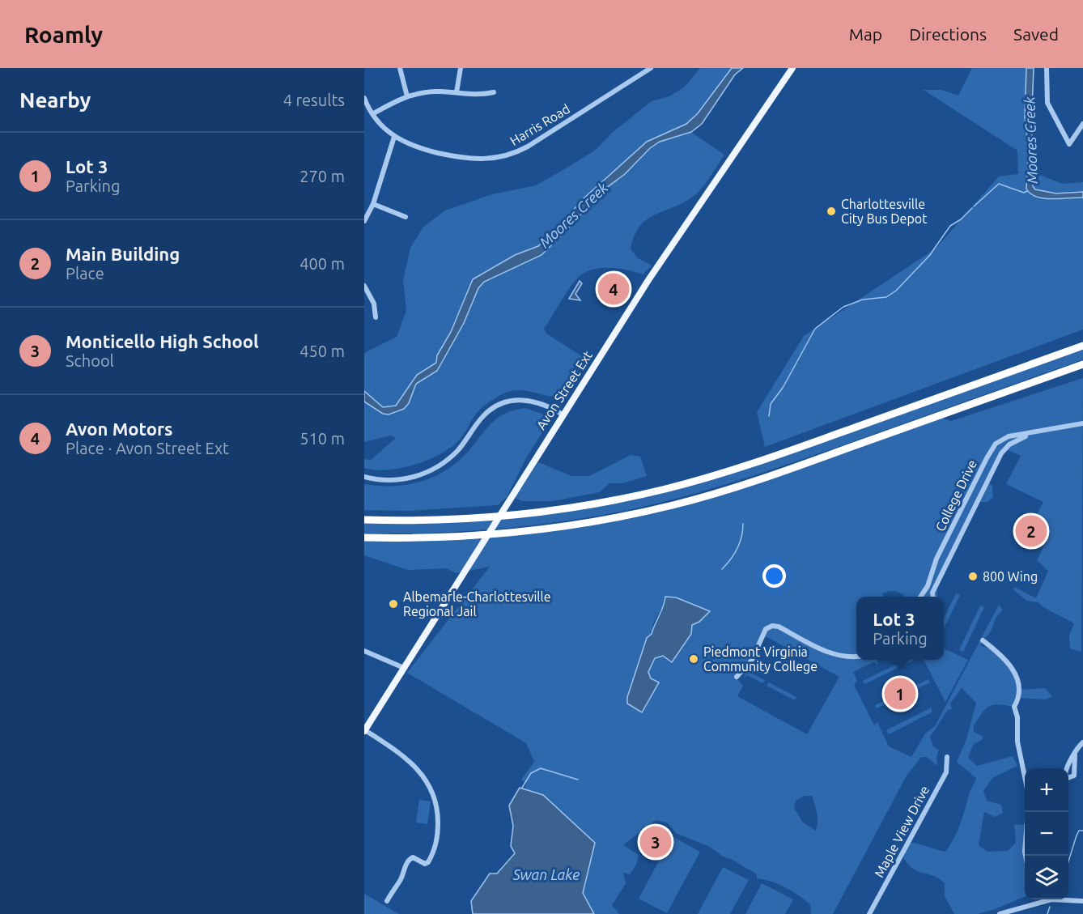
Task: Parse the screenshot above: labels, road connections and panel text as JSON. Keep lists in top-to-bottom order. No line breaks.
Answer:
{"streets":{"main road":["Avon Street Ext"],"street":["Harris Road","College Drive","Maple View Drive"]},"water":["Moores Creek","Swan Lake"],"places":["Charlottesville City Bus Depot","800 Wing","Albemarle-Charlottesville Regional Jail","Piedmont Virginia Community College"],"page":{"header":"Roamly","nav":["Map","Directions","Saved"],"heading":["Nearby","4 results"],"list":[{"mark":"1","name":"Lot 3","note":"Parking","value":"270 m"},{"mark":"2","name":"Main Building","note":"Place","value":"400 m"},{"mark":"3","name":"Monticello High School","note":"School","value":"450 m"},{"mark":"4","name":"Avon Motors","note":"Place · Avon Street Ext","value":"510 m"}],"pins":["4","2","1","3"],"popup":["Lot 3","Parking"],"map_buttons":["+","−"]}}
